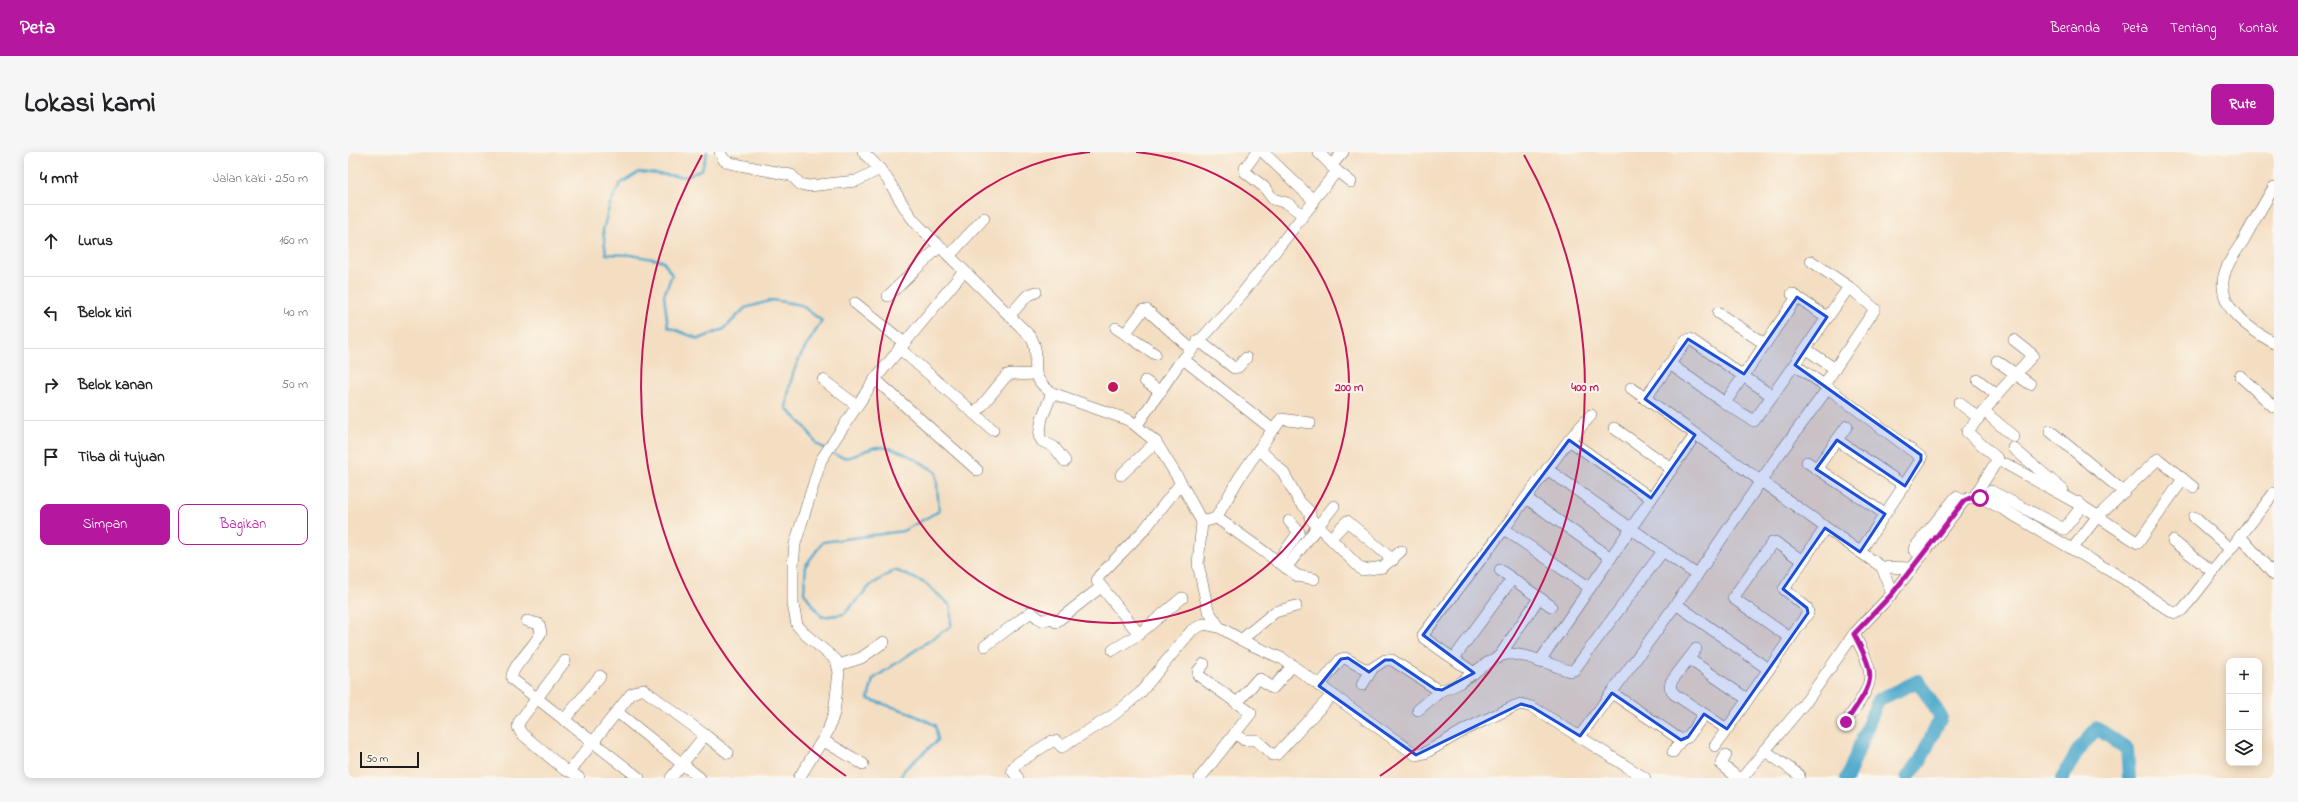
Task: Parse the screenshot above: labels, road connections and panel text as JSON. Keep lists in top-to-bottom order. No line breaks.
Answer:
{"scale_bar":"50 m","page":{"header":"Peta","nav":["Beranda","Peta","Tentang","Kontak"],"title":"Lokasi kami","buttons":["Rute",["Simpan","Bagikan"]],"heading":["4 mnt","Jalan kaki · 250 m"],"list":[["Lurus","160 m"],["Belok kiri","40 m"],["Belok kanan","50 m"],"Tiba di tujuan"],"map_buttons":["+","−"],"scale":"50 m"},"rings":["200 m","400 m"]}
